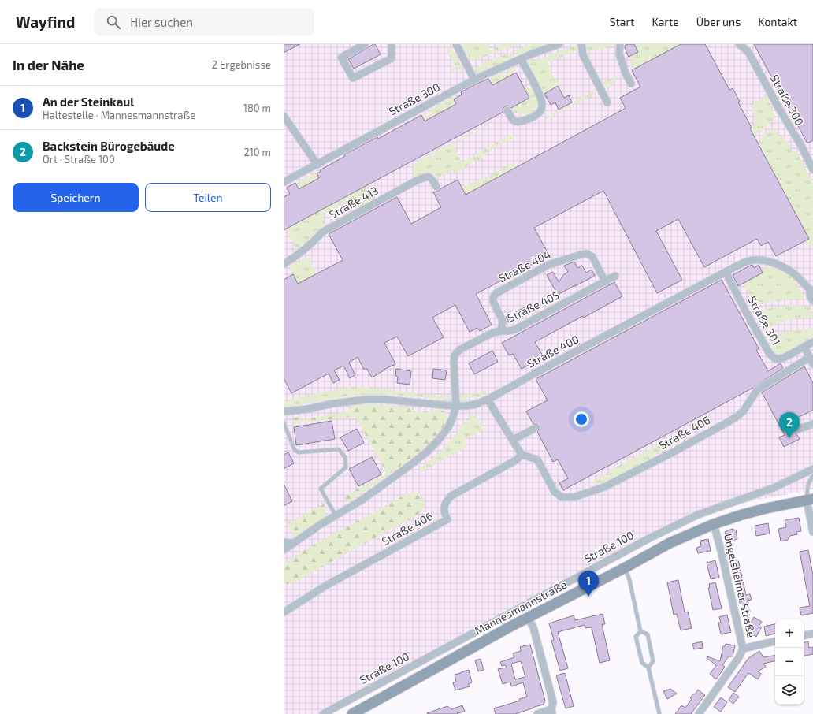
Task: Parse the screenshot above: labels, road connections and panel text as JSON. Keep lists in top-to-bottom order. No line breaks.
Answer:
{"streets":{"main road":["Mannesmannstraße"],"street":["Straße 300","Straße 413","Straße 404","Straße 405","Straße 301","Straße 400","Straße 406","Straße 100","Ungelsheimer Straße"]},"crossings":[["Straße 404","Straße 405"],["Straße 405","Straße 400"],["Straße 301","Straße 400"],["Ungelsheimer Straße","Mannesmannstraße"]],"page":{"header":"Wayfind","search":"Hier suchen","nav":["Start","Karte","Über uns","Kontakt"],"heading":["In der Nähe","2 Ergebnisse"],"list":[{"mark":"1","name":"An der Steinkaul","note":"Haltestelle · Mannesmannstraße","value":"180 m"},{"mark":"2","name":"Backstein Bürogebäude","note":"Ort · Straße 100","value":"210 m"}],"buttons":["Speichern","Teilen"],"pins":["2","1"],"map_buttons":["+","−"]}}
